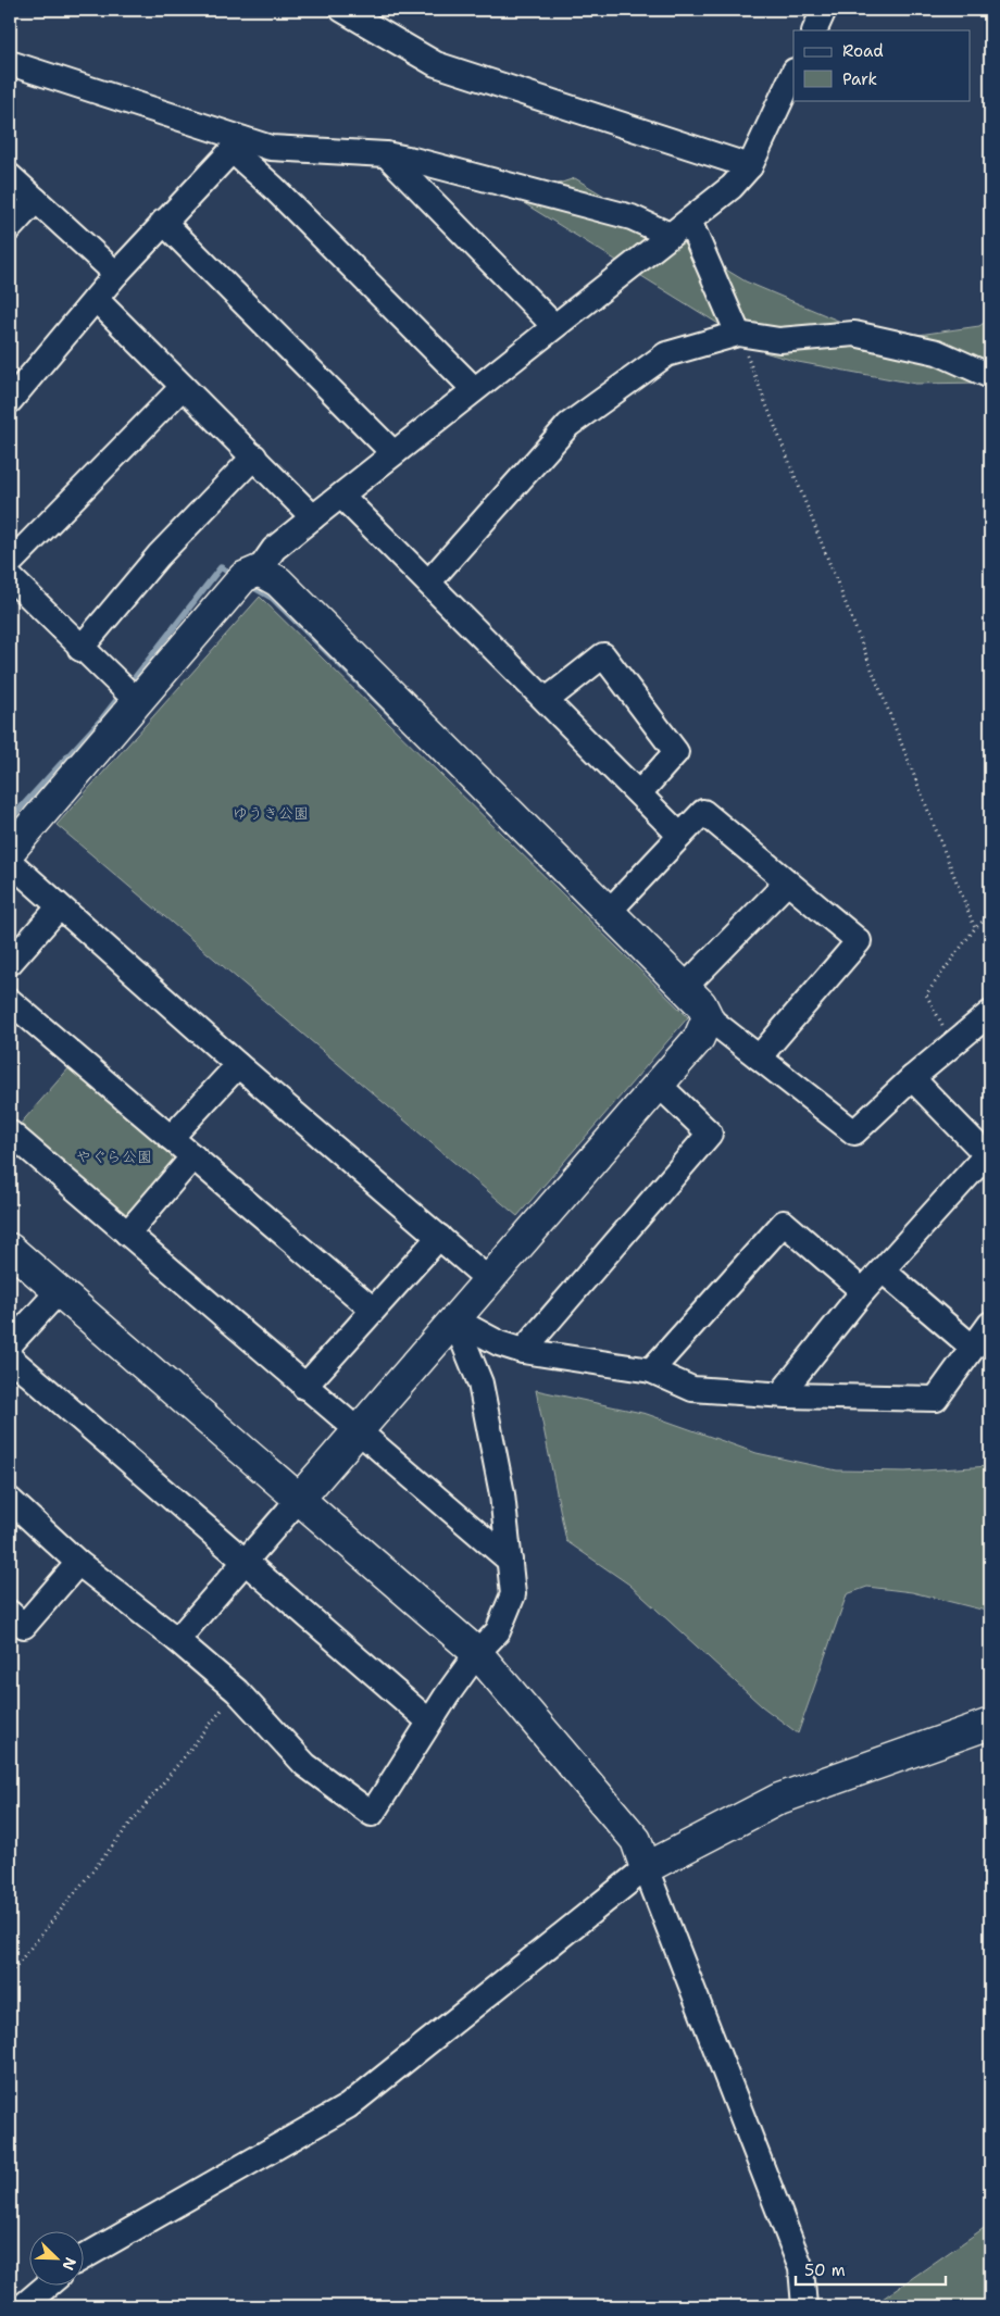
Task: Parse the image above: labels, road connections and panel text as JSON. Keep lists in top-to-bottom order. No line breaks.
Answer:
{"parks":["ゆうき公園","やぐら公園"],"legend":["Road","Park"],"scale_bar":"50 m","north":"bottom right"}
